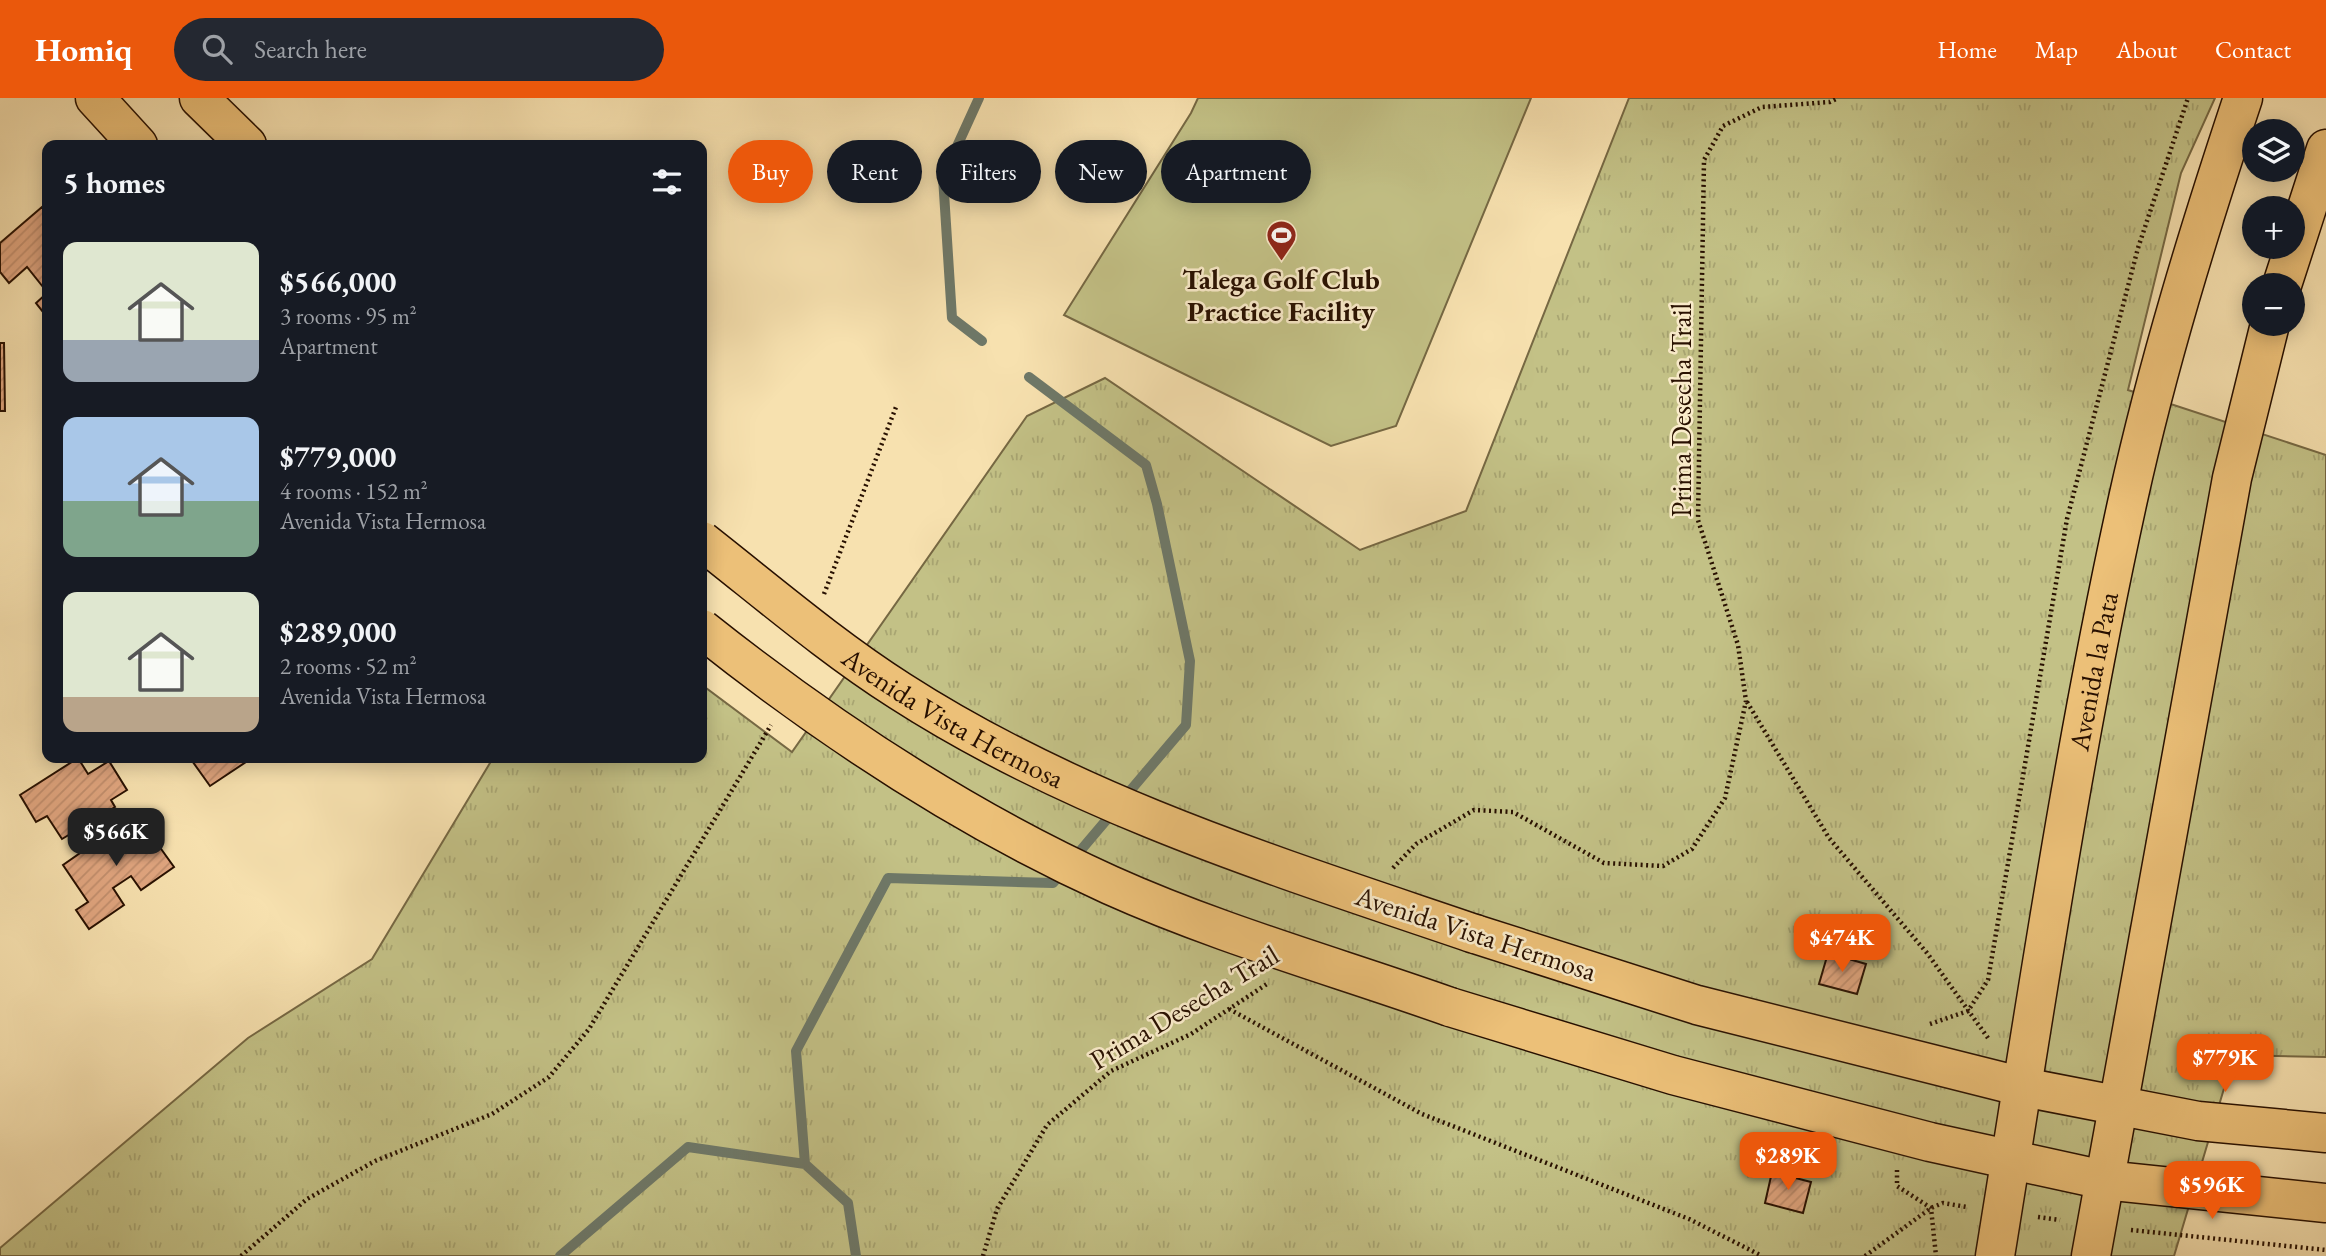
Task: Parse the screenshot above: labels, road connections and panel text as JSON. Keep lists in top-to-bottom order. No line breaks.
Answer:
{"streets":{"main road":["Avenida la Pata","Avenida Vista Hermosa"],"path":["Prima Desecha Trail"]},"crossings":[["Avenida la Pata","Avenida Vista Hermosa"]],"places":{"sports":["Talega Golf Club Practice Facility"]},"page":{"header":"Homiq","search":"Search here","nav":["Home","Map","About","Contact"],"map_buttons":["+","−"],"chip":["Buy","Rent","Filters","New","Apartment"],"heading":"5 homes","list":[{"name":"$566,000","note":"3 rooms · 95 m² · Apartment"},{"name":"$779,000","note":"4 rooms · 152 m² · Avenida Vista Hermosa"},{"name":"$289,000","note":"2 rooms · 52 m² · Avenida Vista Hermosa"}],"price":["$566K","$474K","$779K","$289K","$596K"]}}
